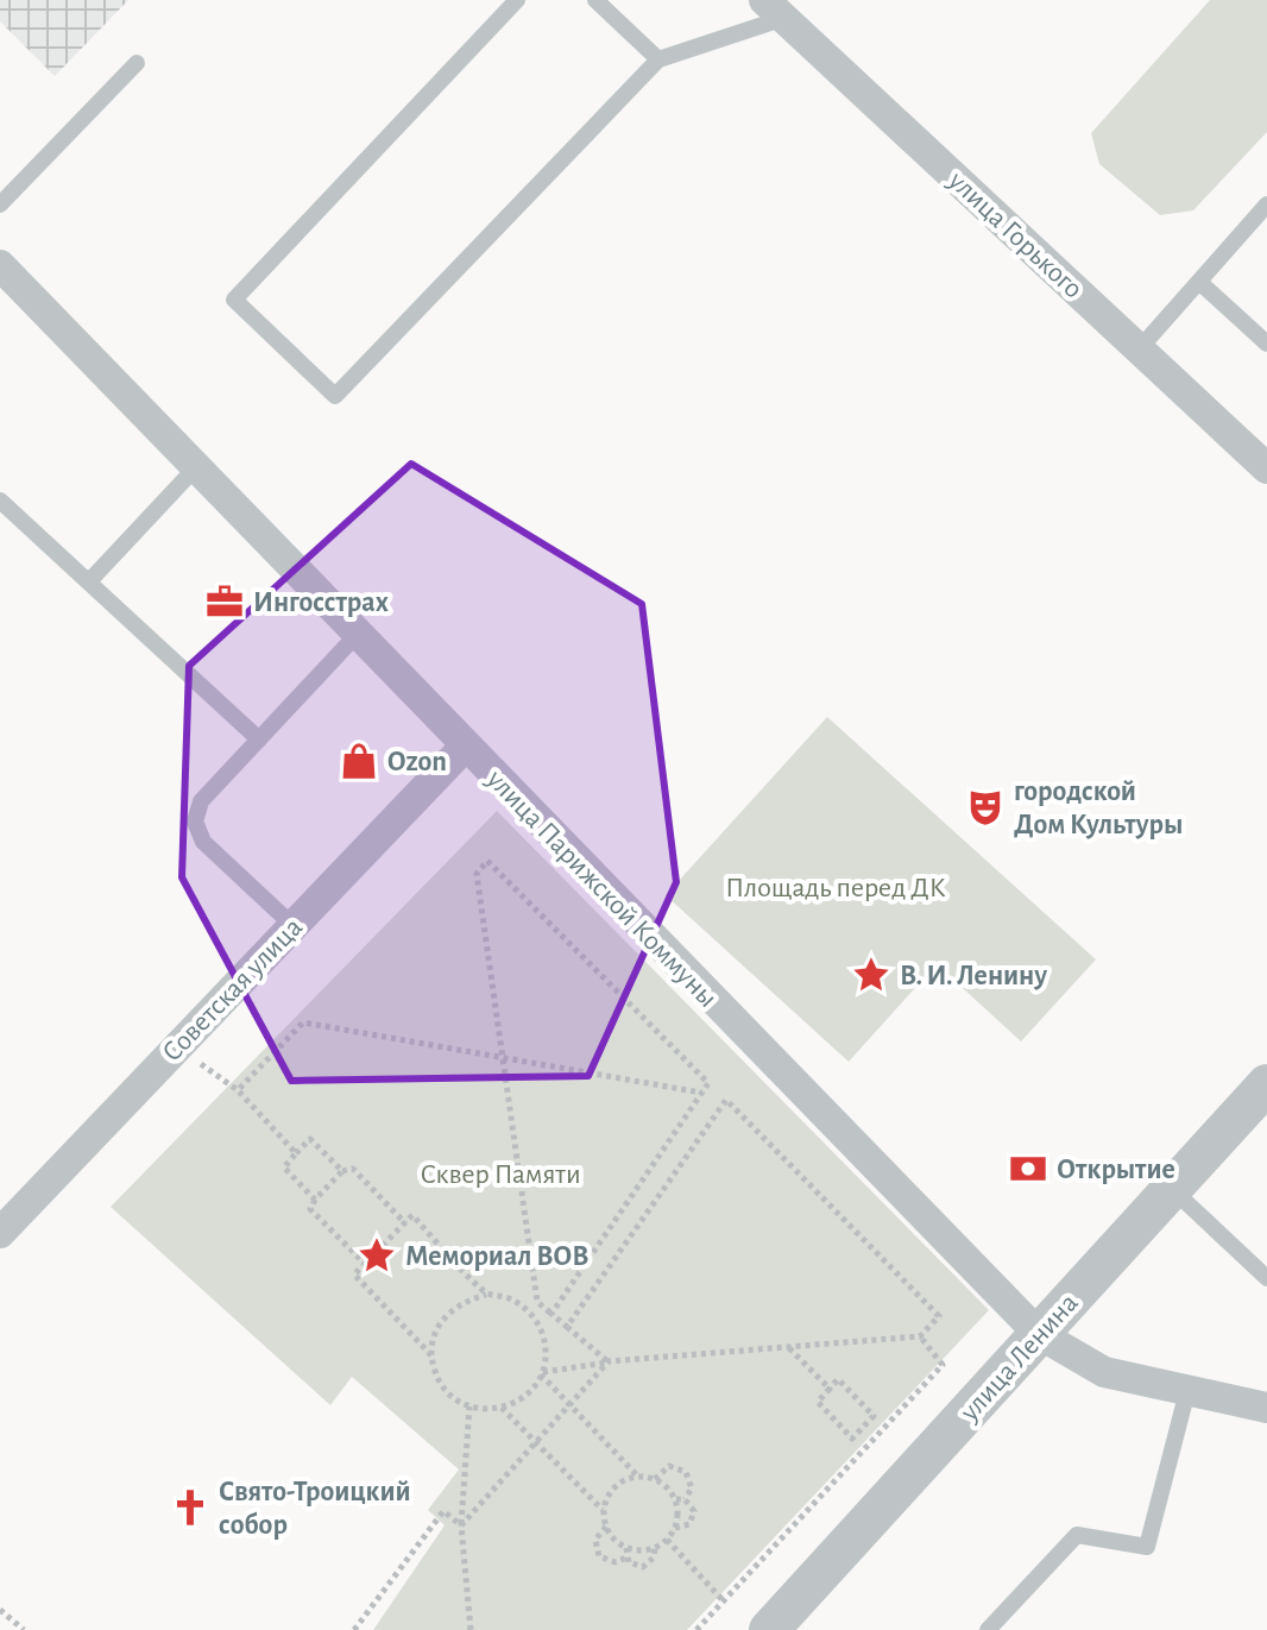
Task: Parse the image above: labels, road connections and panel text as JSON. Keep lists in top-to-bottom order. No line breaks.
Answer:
{"streets":{"street":["улица Горького","улица Парижской Коммуны","Советская улица","улица Ленина"]},"crossings":[["улица Парижской Коммуны","Советская улица"],["улица Парижской Коммуны","улица Ленина"]],"parks":["Площадь перед ДК","Сквер Памяти"],"places":{"office":["Ингосстрах"],"shop":["Ozon"],"theatre":["городской Дом Культуры"],"place":["В. И. Ленину","Мемориал ВОВ"],"bank":["Открытие"],"church":["Свято-Троицкий собор"]}}
